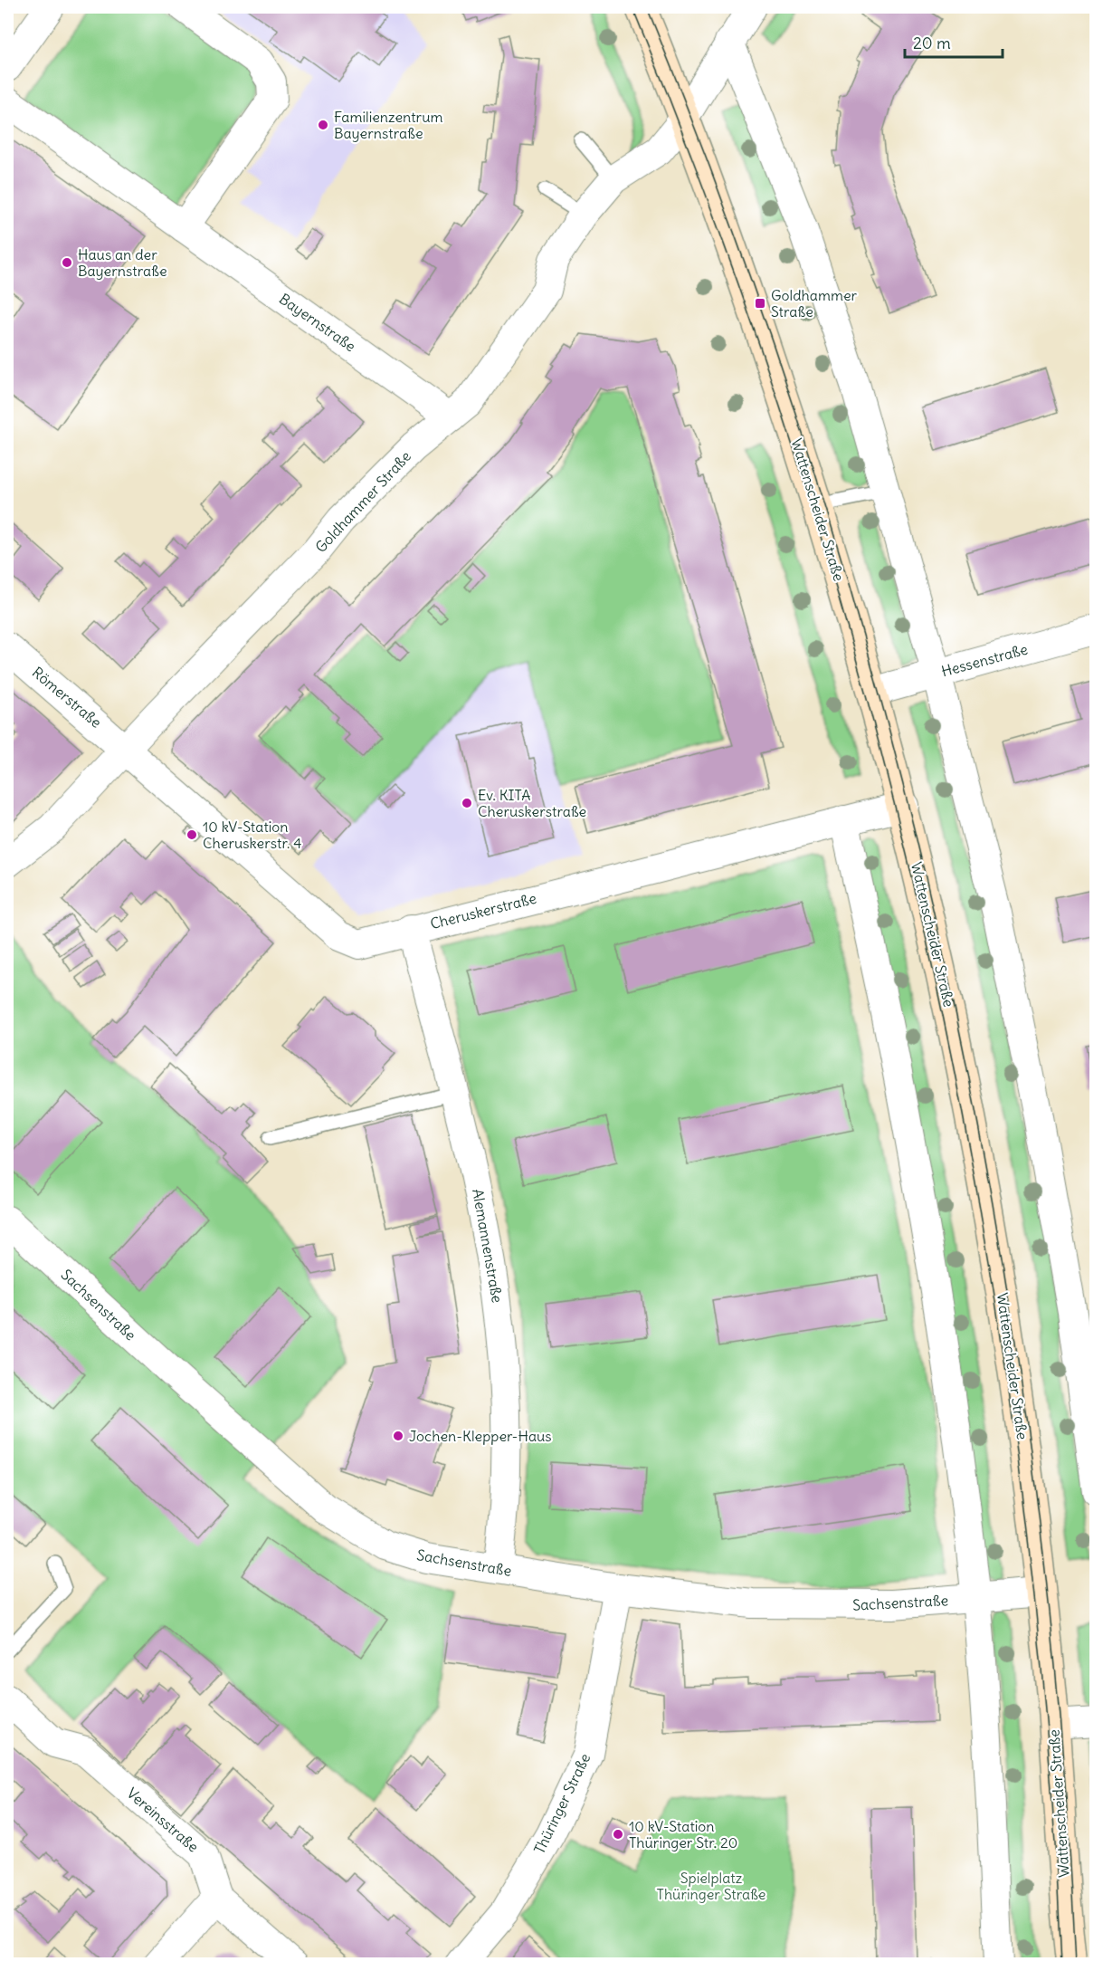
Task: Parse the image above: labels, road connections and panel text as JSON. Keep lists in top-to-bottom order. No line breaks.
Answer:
{"streets":{"main road":["Wattenscheider Straße"],"street":["Bayernstraße","Goldhammer Straße","Hessenstraße","Römerstraße","Cheruskerstraße","Alemannenstraße","Sachsenstraße","Thüringer Straße","Vereinsstraße"]},"crossings":[["Bayernstraße","Goldhammer Straße"],["Goldhammer Straße","Wattenscheider Straße"],["Goldhammer Straße","Römerstraße"],["Goldhammer Straße","Cheruskerstraße"],["Wattenscheider Straße","Hessenstraße"],["Wattenscheider Straße","Cheruskerstraße"],["Wattenscheider Straße","Sachsenstraße"],["Römerstraße","Cheruskerstraße"],["Cheruskerstraße","Alemannenstraße"],["Alemannenstraße","Sachsenstraße"],["Sachsenstraße","Thüringer Straße"]],"parks":["Spielplatz Thüringer Straße"],"places":{"other":["Familienzentrum Bayernstraße","Haus an der Bayernstraße","Ev. KITA Cheruskerstraße","10 kV-Station Cheruskerstr. 4","Jochen-Klepper-Haus","10 kV-Station Thüringer Str. 20"],"transit":["Goldhammer Straße"]},"scale_bar":"20 m"}
